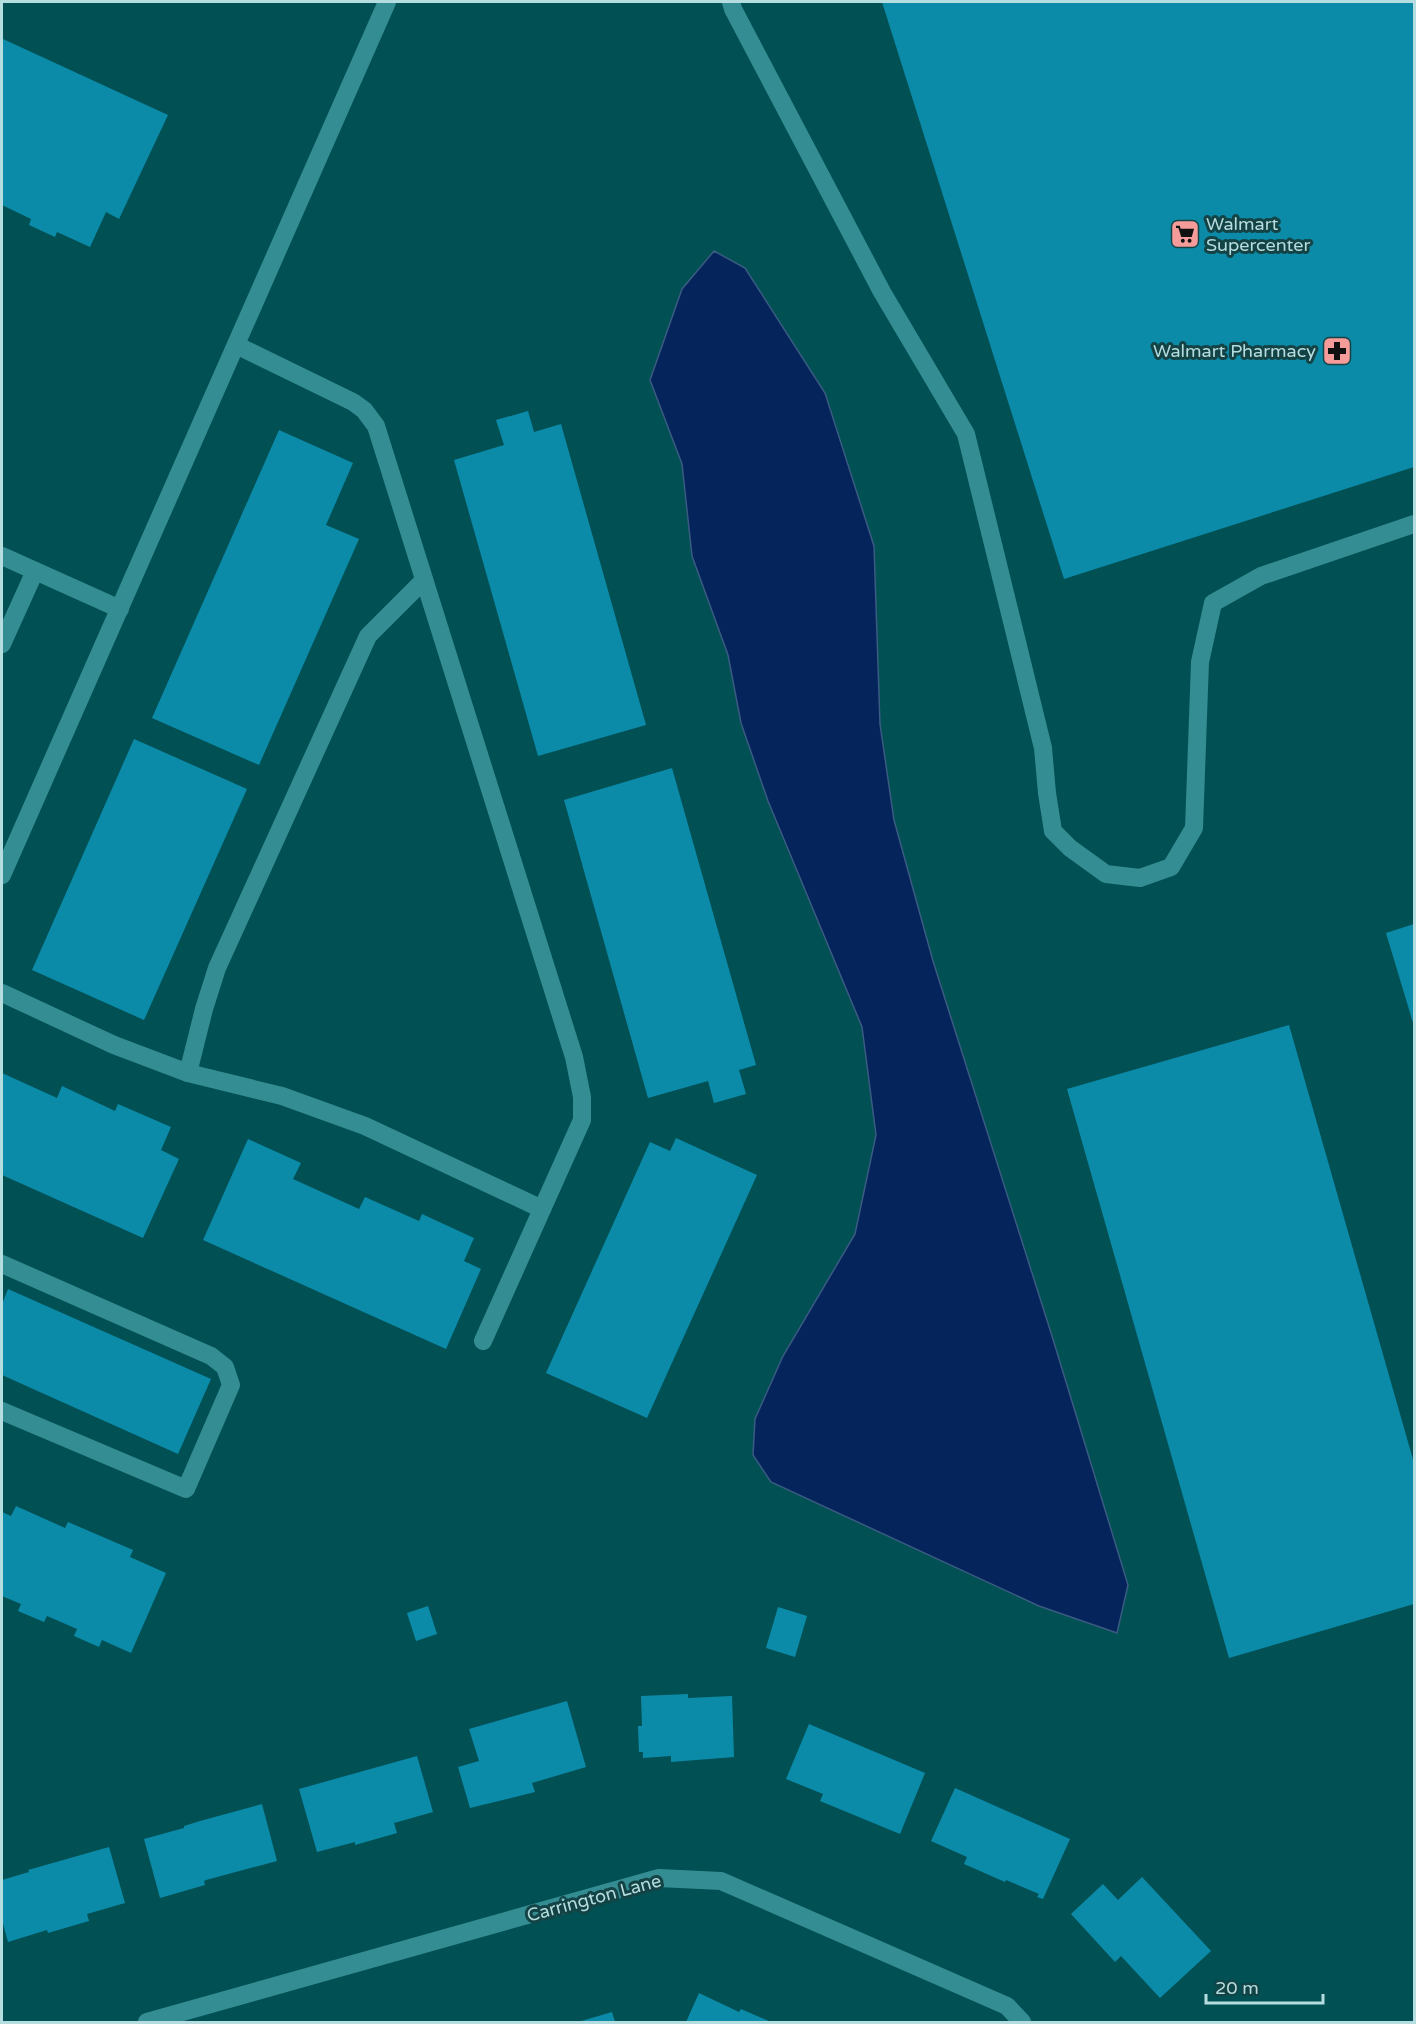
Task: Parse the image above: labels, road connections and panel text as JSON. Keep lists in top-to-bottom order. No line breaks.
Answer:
{"streets":{"street":["Carrington Lane"]},"places":{"supermarket":["Walmart Supercenter"],"pharmacy":["Walmart Pharmacy"]},"scale_bar":"20 m"}
